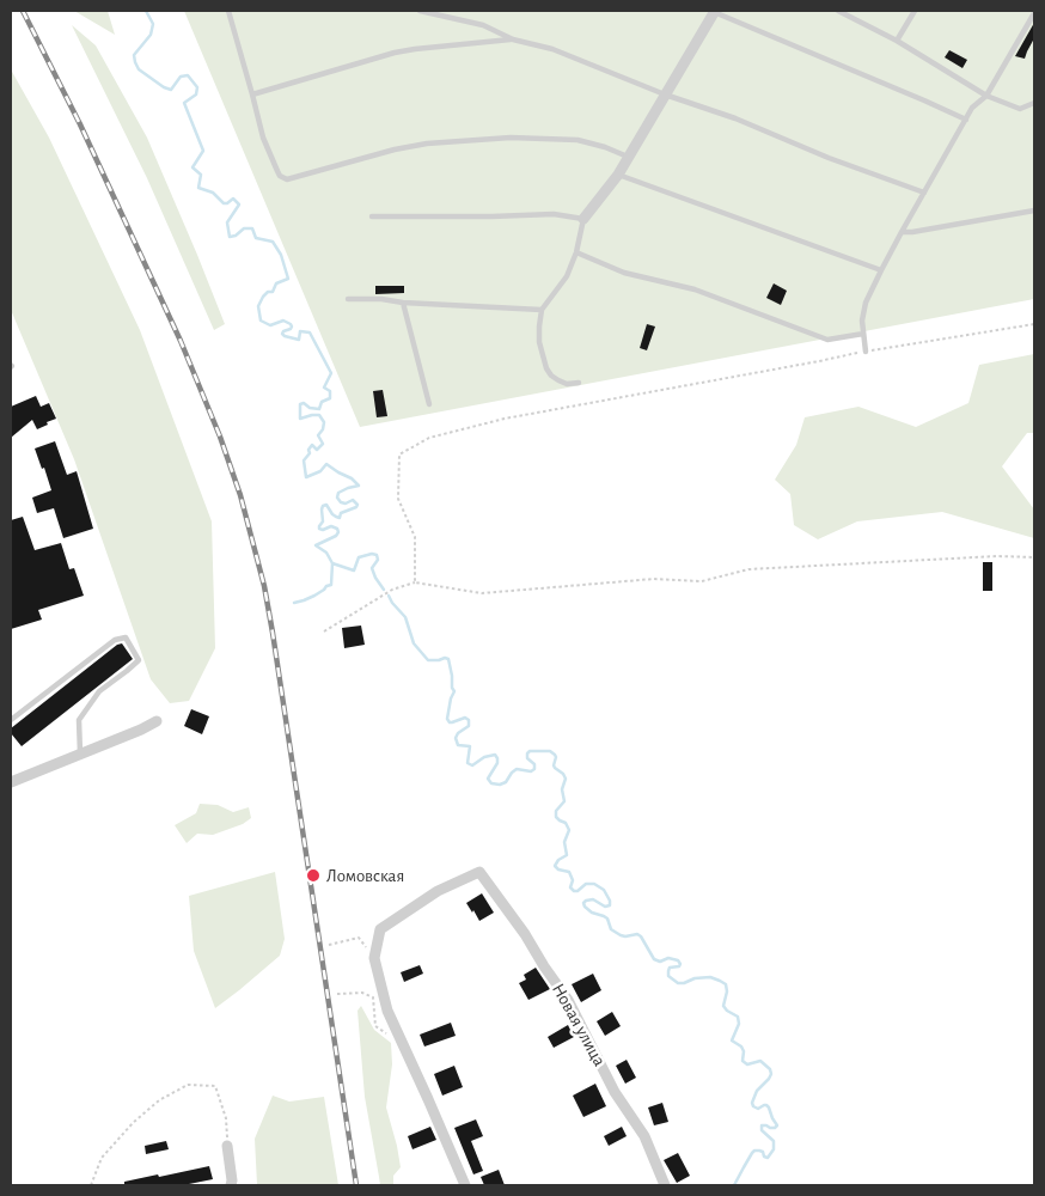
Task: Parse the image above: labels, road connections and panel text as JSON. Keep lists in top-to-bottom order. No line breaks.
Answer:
{"streets":{"street":["Новая улица"]},"places":["Ломовская"]}
